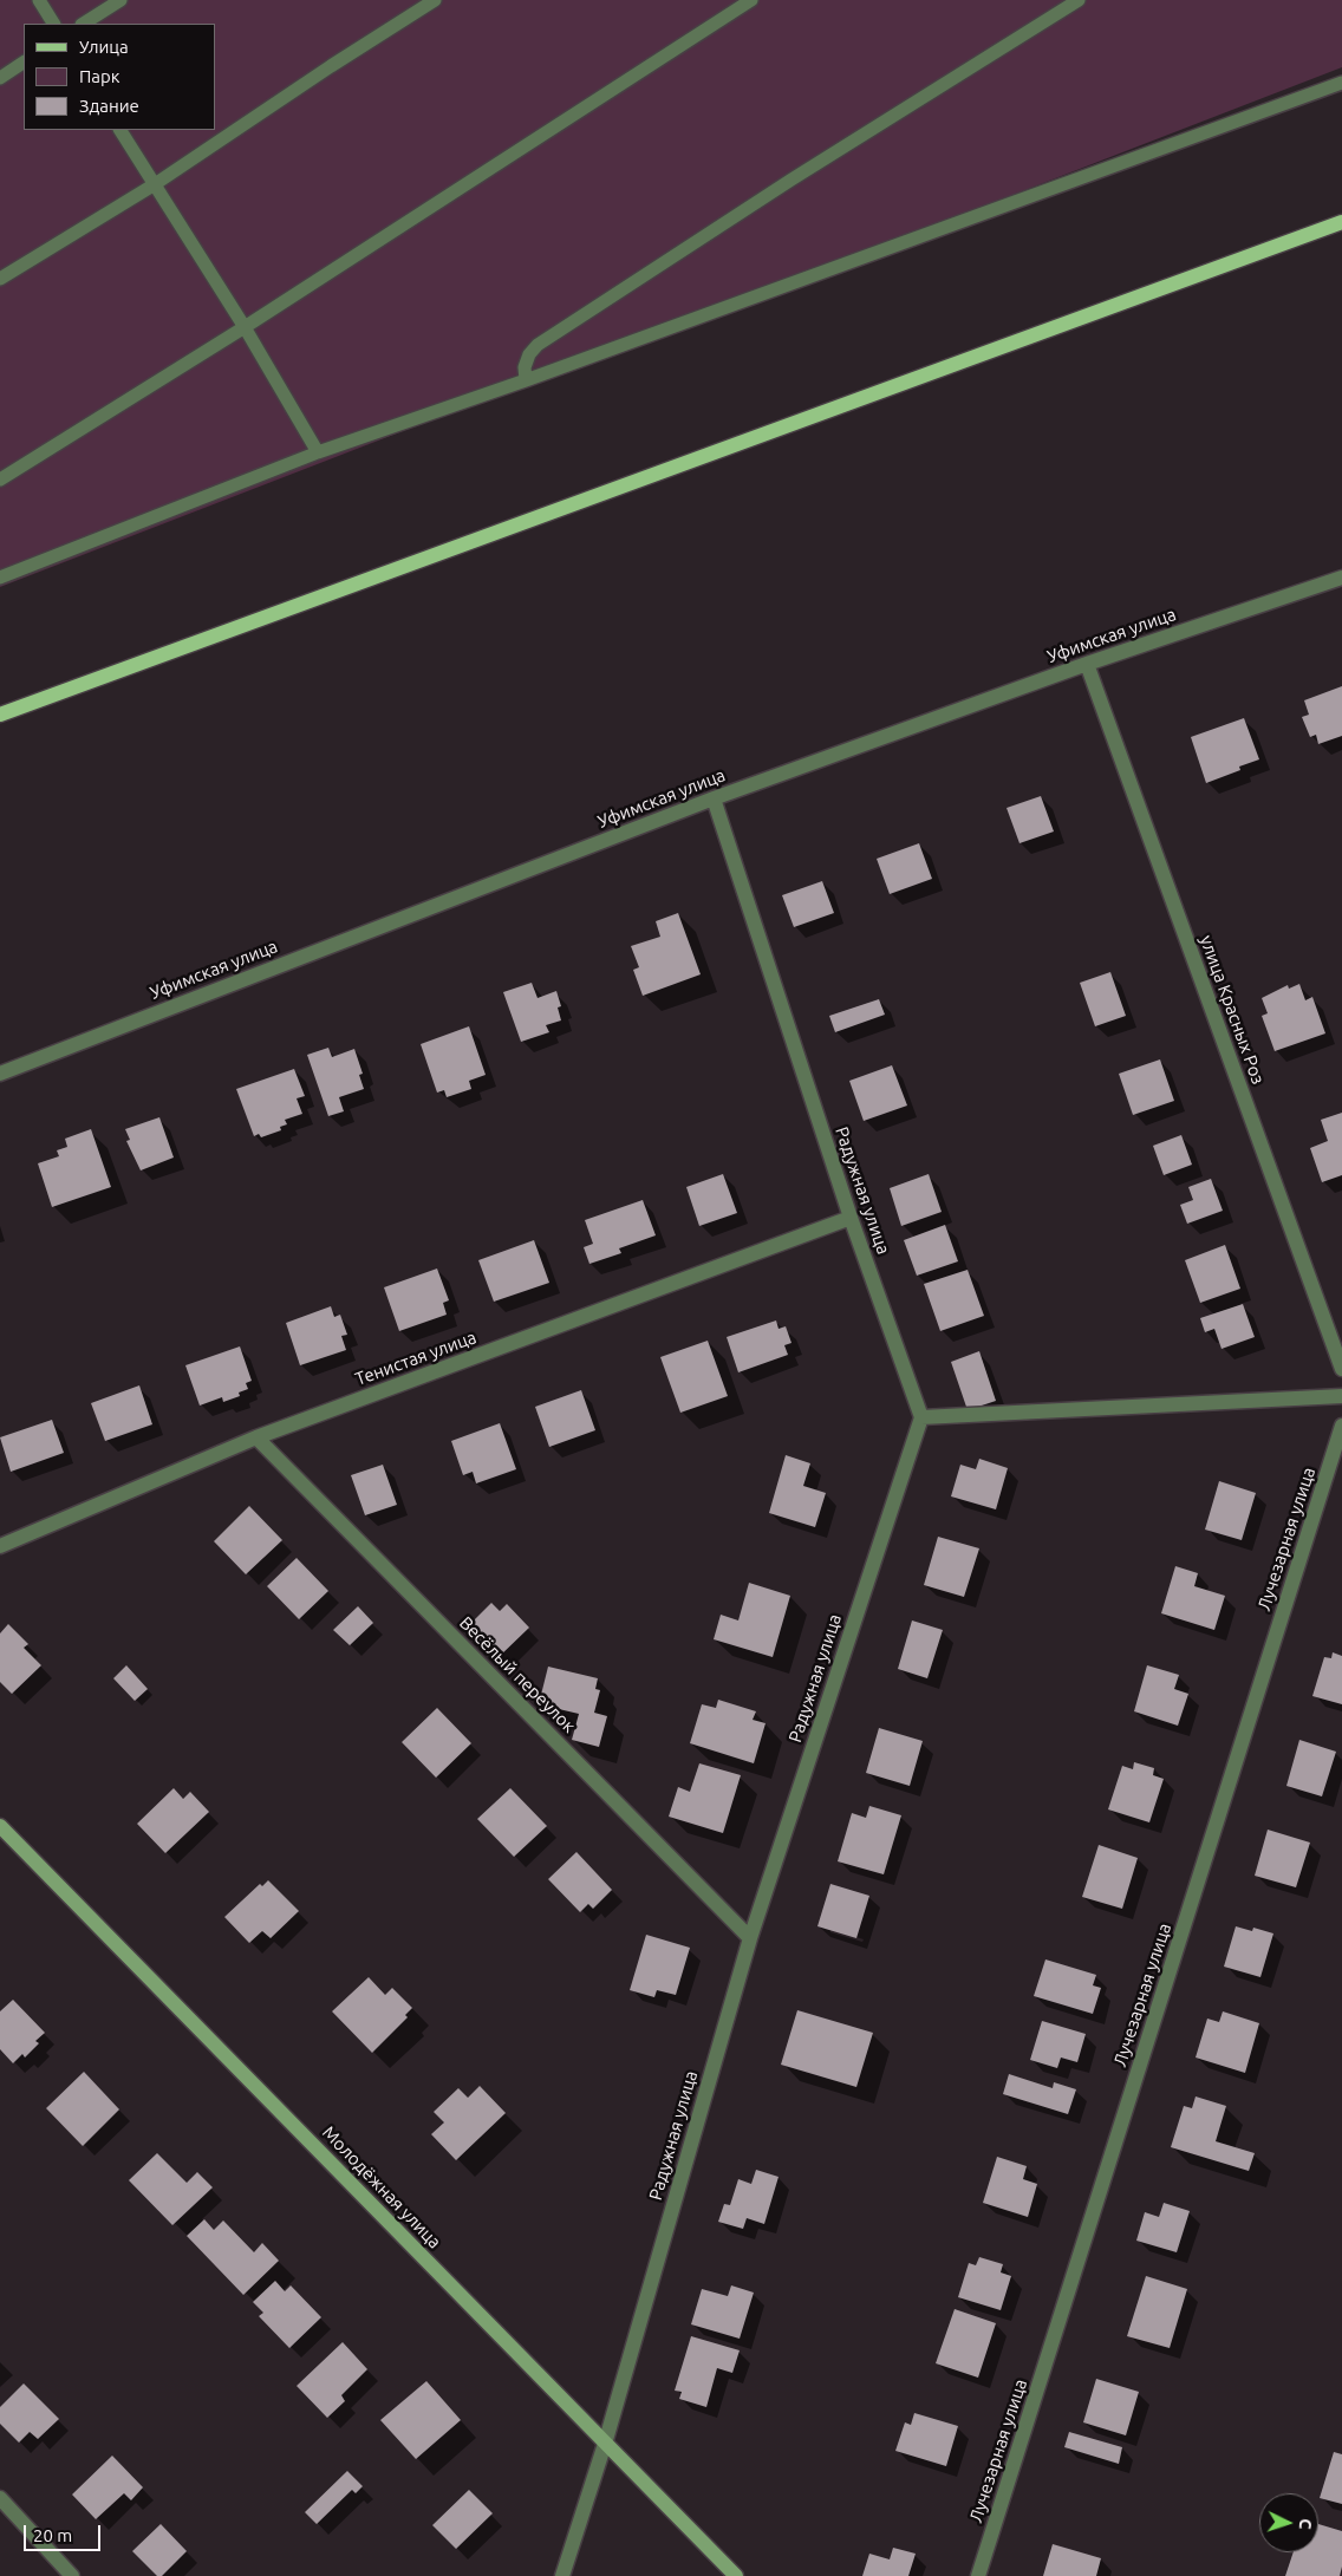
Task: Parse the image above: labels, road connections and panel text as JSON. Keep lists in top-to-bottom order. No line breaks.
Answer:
{"streets":{"street":["Уфимская улица","улица Красных Роз","Радужная улица","Тенистая улица","Лучезарная улица","Весёлый переулок","Молодёжная улица"]},"crossings":[["Уфимская улица","улица Красных Роз"],["Уфимская улица","Радужная улица"],["Радужная улица","Тенистая улица"],["Радужная улица","Весёлый переулок"],["Радужная улица","Молодёжная улица"],["Тенистая улица","Весёлый переулок"]],"legend":["Улица","Парк","Здание"],"scale_bar":"20 m","north":"right"}
